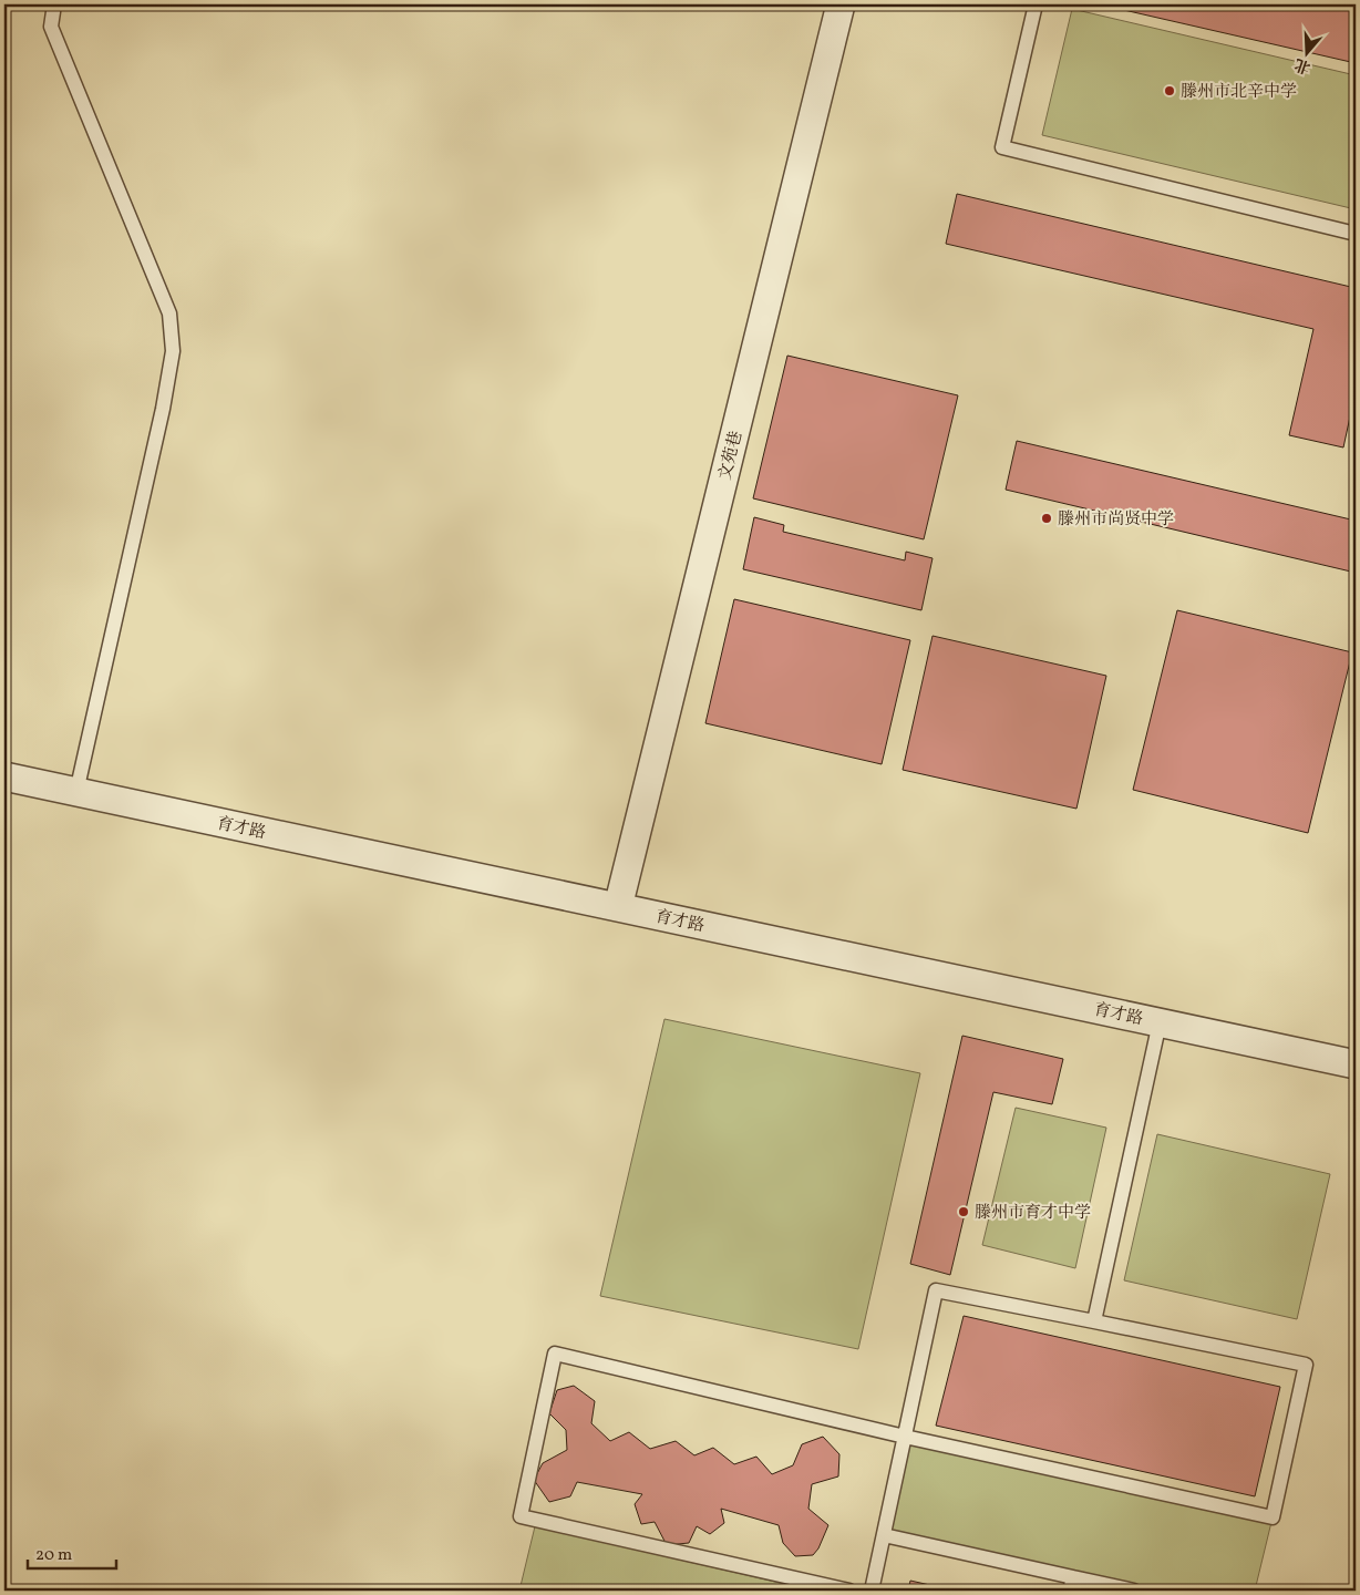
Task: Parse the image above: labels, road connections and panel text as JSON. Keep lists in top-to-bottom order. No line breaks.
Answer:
{"streets":{"street":["文苑巷","育才路"]},"crossings":[["文苑巷","育才路"]],"places":["滕州市北辛中学","滕州市尚贤中学","滕州市育才中学"],"scale_bar":"20 m","north":"bottom"}
